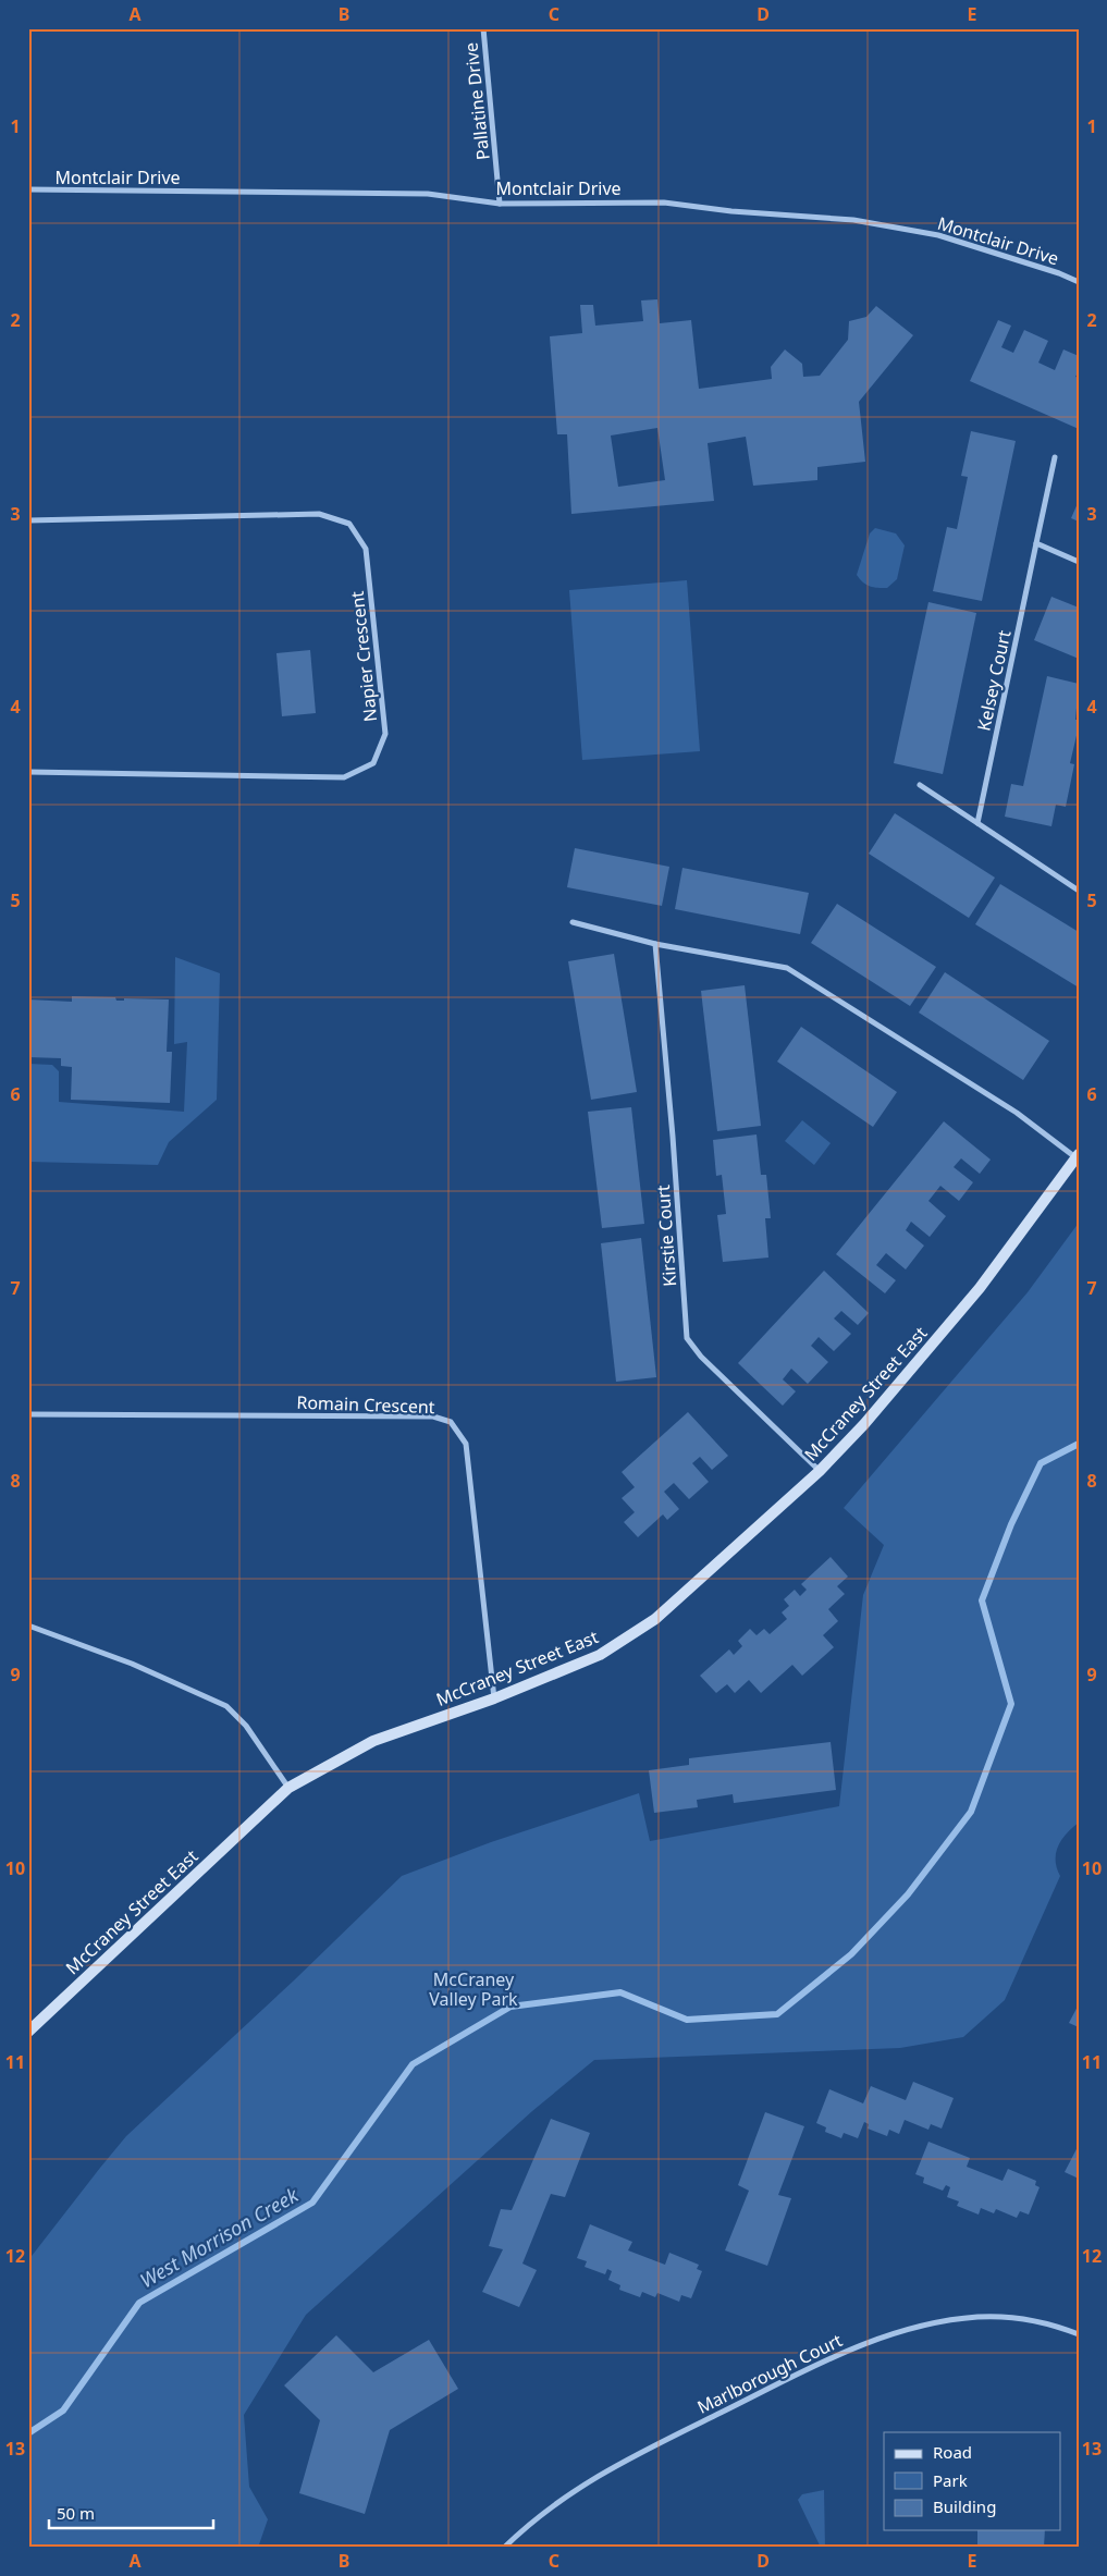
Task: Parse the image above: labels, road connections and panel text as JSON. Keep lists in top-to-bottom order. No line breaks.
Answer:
{"streets":{"street":["Pallatine Drive","Montclair Drive","Napier Crescent","Kelsey Court","Kirstie Court","McCraney Street East","Romain Crescent","Marlborough Court"]},"crossings":[["Pallatine Drive","Montclair Drive"],["Kirstie Court","McCraney Street East"],["McCraney Street East","Romain Crescent"]],"water":["West Morrison Creek"],"parks":["McCraney Valley Park"],"legend":["Road","Park","Building"],"scale_bar":"50 m","grid":{"columns":["A","B","C","D","E"],"rows":["1","2","3","4","5","6","7","8","9","10","11","12","13"]}}
